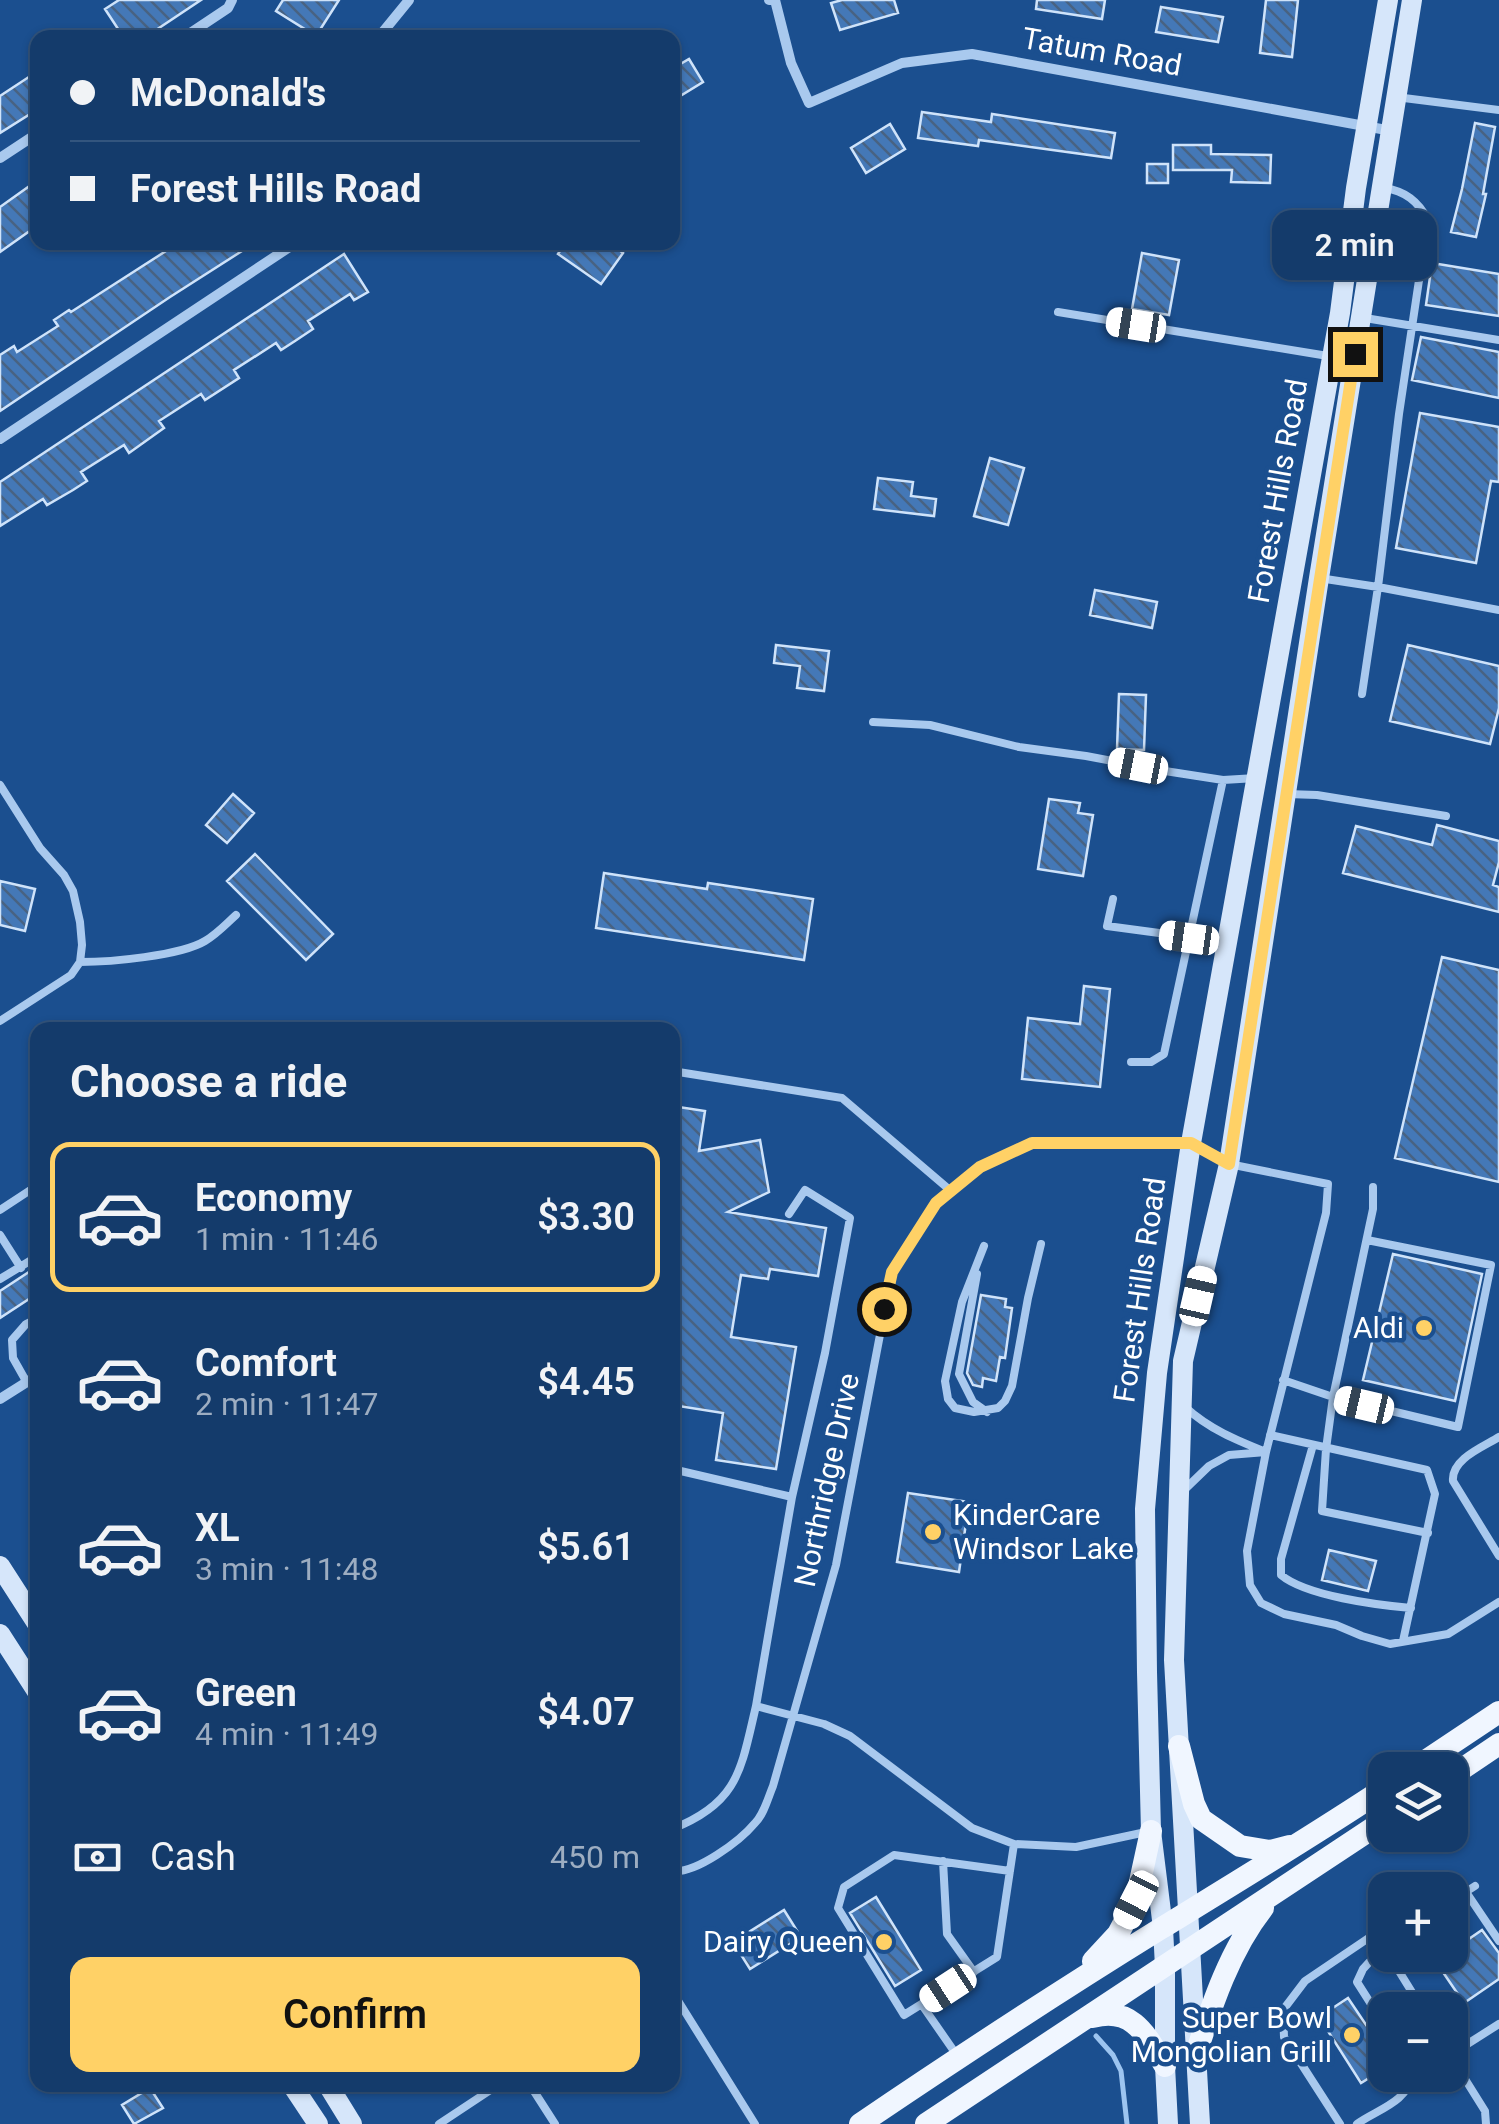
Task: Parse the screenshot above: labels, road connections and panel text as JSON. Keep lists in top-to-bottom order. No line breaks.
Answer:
{"streets":{"street":["Tatum Road","Forest Hills Road"],"lane":["Northridge Drive"]},"crossings":[["Tatum Road","Forest Hills Road"],["Forest Hills Road","Northridge Drive"]],"places":["Aldi","KinderCare Windsor Lake","Dairy Queen","Super Bowl Mongolian Grill"],"page":{"banner":["McDonald's","Forest Hills Road"],"bubble":"2 min","heading":"Choose a ride","list":[{"name":"Economy","note":"1 min · 11:46","value":"$3.30"},{"name":"Comfort","note":"2 min · 11:47","value":"$4.45"},{"name":"XL","note":"3 min · 11:48","value":"$5.61"},{"name":"Green","note":"4 min · 11:49","value":"$4.07"}],"map_buttons":["+","−"],"pay":["Cash","450 m"],"buttons":"Confirm"}}
